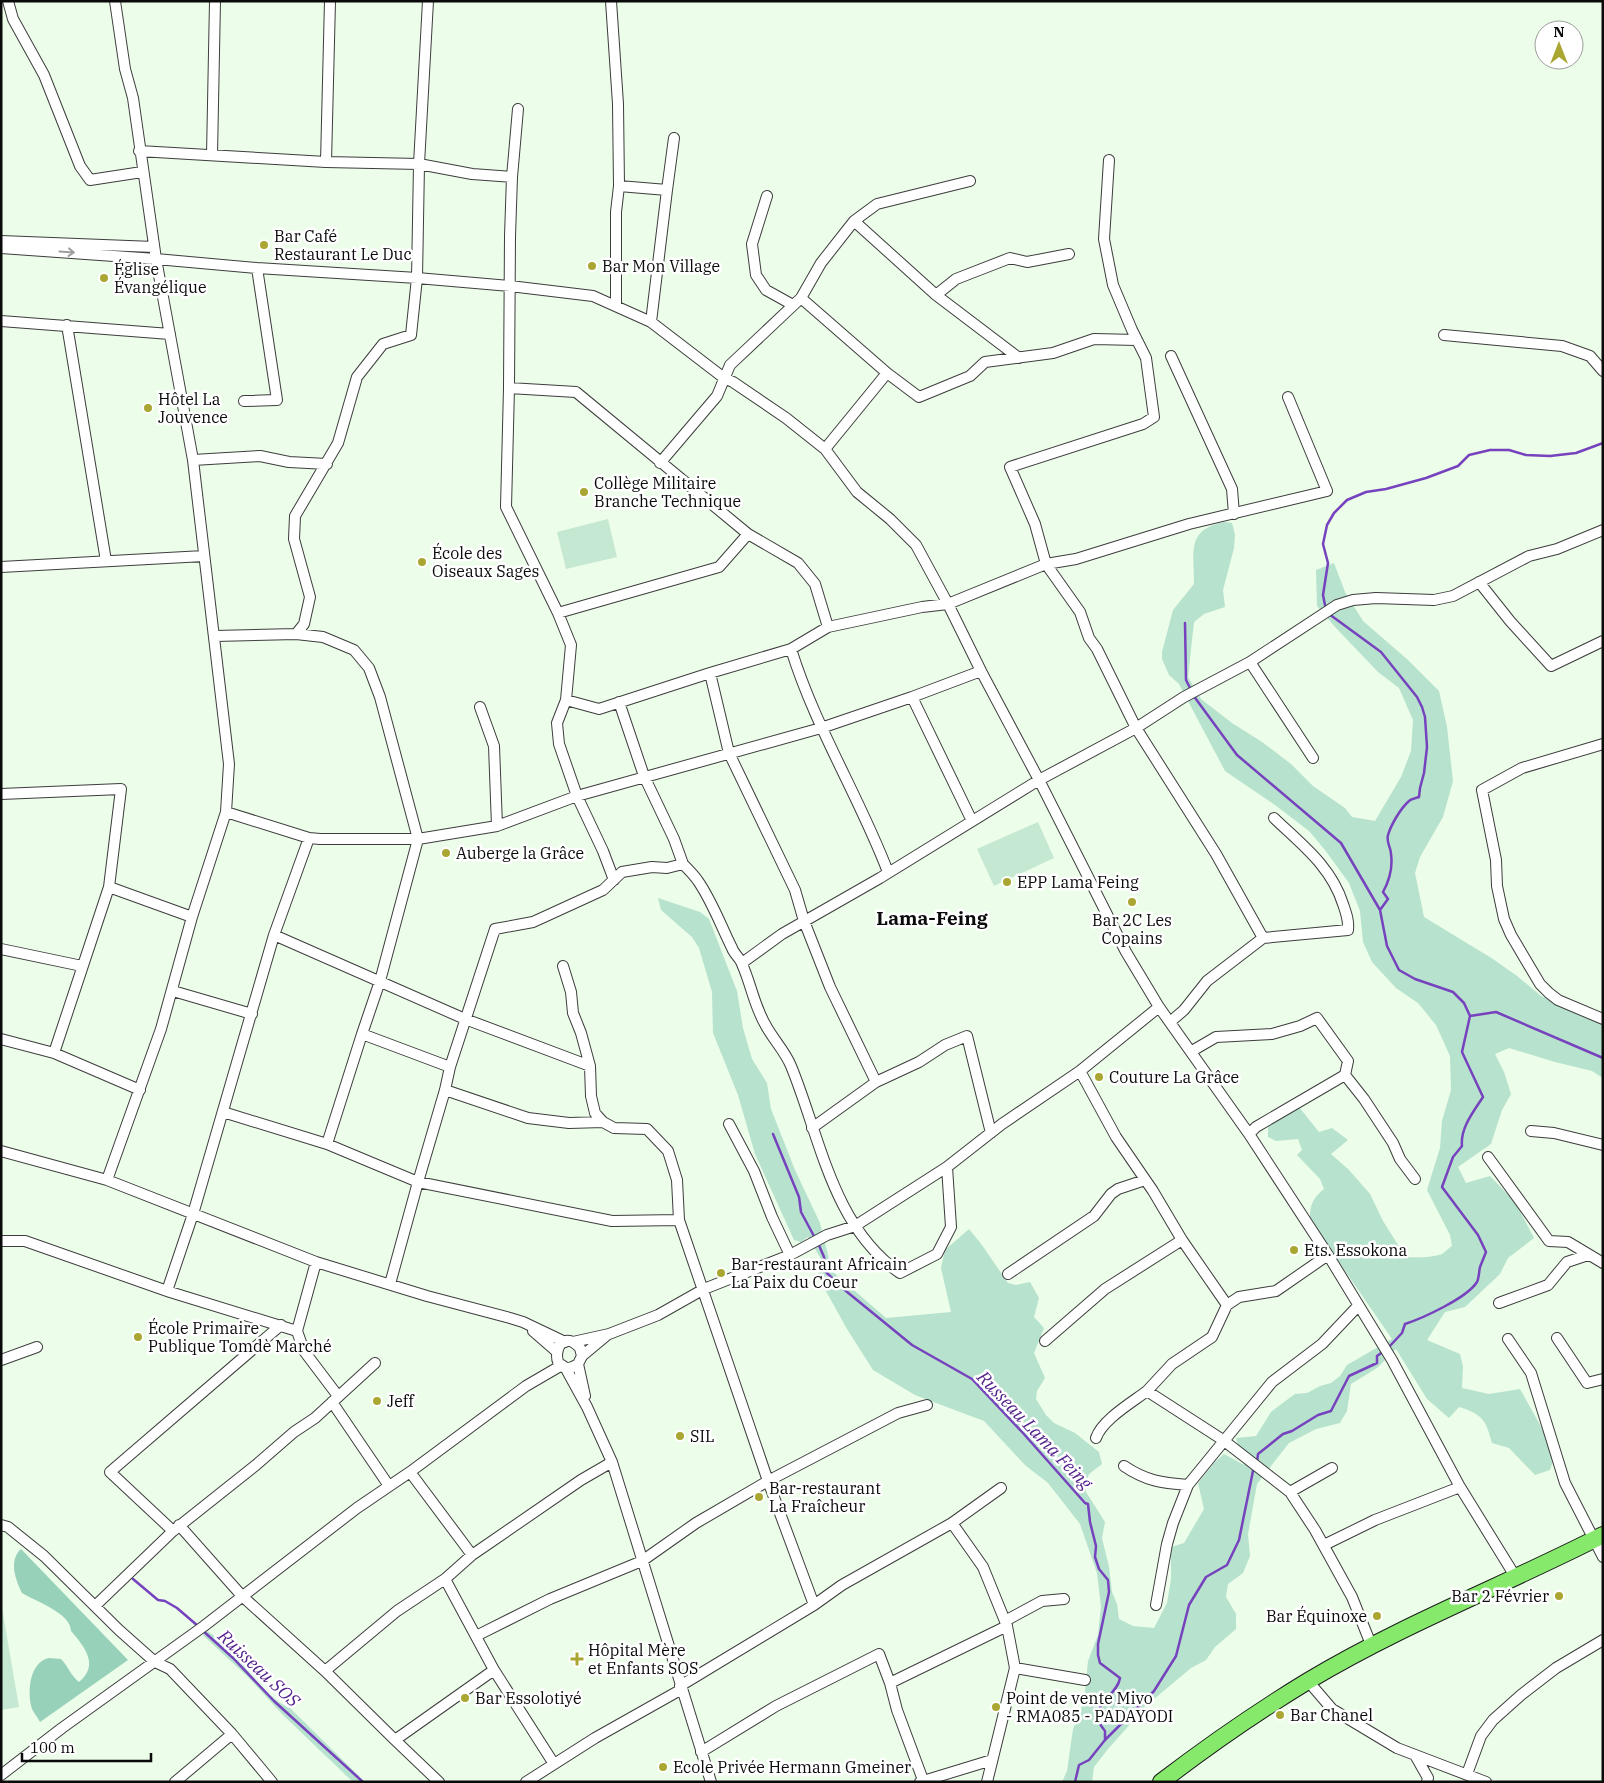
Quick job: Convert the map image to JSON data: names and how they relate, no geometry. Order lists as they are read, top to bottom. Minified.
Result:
{"districts":["Lama-Feing"],"water":["Russeau Lama Feing","Ruisseau SOS"],"places":{"other":["Bar Café Restaurant Le Duc","Bar Mon Village","Église Évangélique","Hôtel La Jouvence","Collège Militaire Branche Technique","École des Oiseaux Sages","Auberge la Grâce","EPP Lama Feing","Bar 2C Les Copains","Couture La Grâce","Ets. Essokona","Bar-restaurant Africain La Paix du Coeur","École Primaire Publique Tomdè Marché","Jeff","SIL","Bar-restaurant La Fraîcheur","Bar 2 Février","Bar Équinoxe","Bar Essolotiyé","Point de vente Mivo - RMA085 - PADAYODI","Bar Chanel","Ecole Privée Hermann Gmeiner"],"health":["Hôpital Mère et Enfants SOS"]},"scale_bar":"100 m","north":"top"}
